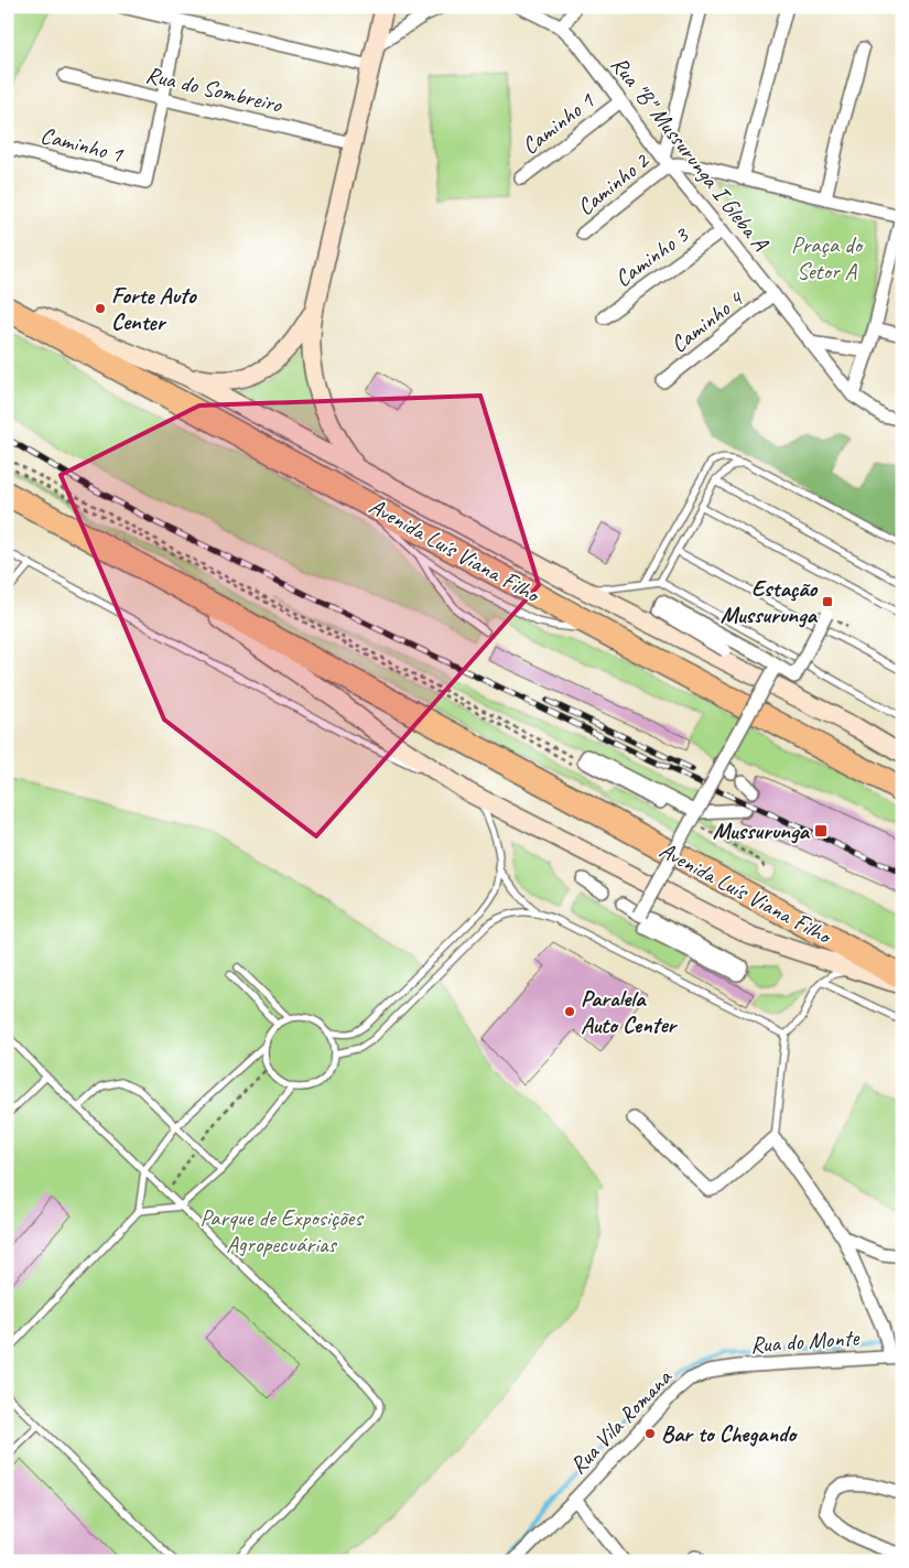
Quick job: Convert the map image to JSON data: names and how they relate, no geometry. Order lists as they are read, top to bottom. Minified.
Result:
{"streets":{"highway":["Avenida Luís Viana Filho"],"street":["Rua do Sombreiro","Caminho 1","Rua \"B\" Mussurunga I Gleba A","Caminho 2","Caminho 3","Caminho 4","Rua do Monte","Rua Vila Romana"]},"crossings":[["Rua do Sombreiro","Caminho 1"],["Caminho 1","Rua \"B\" Mussurunga I Gleba A"],["Rua \"B\" Mussurunga I Gleba A","Caminho 2"],["Rua \"B\" Mussurunga I Gleba A","Caminho 3"],["Rua \"B\" Mussurunga I Gleba A","Caminho 4"],["Rua do Monte","Rua Vila Romana"]],"parks":["Praça do Setor A","Parque de Exposições Agropecuárias"],"places":{"other":["Forte Auto Center","Paralela Auto Center","Bar to Chegando"],"transit":["Estação Mussurunga","Mussurunga"]}}
